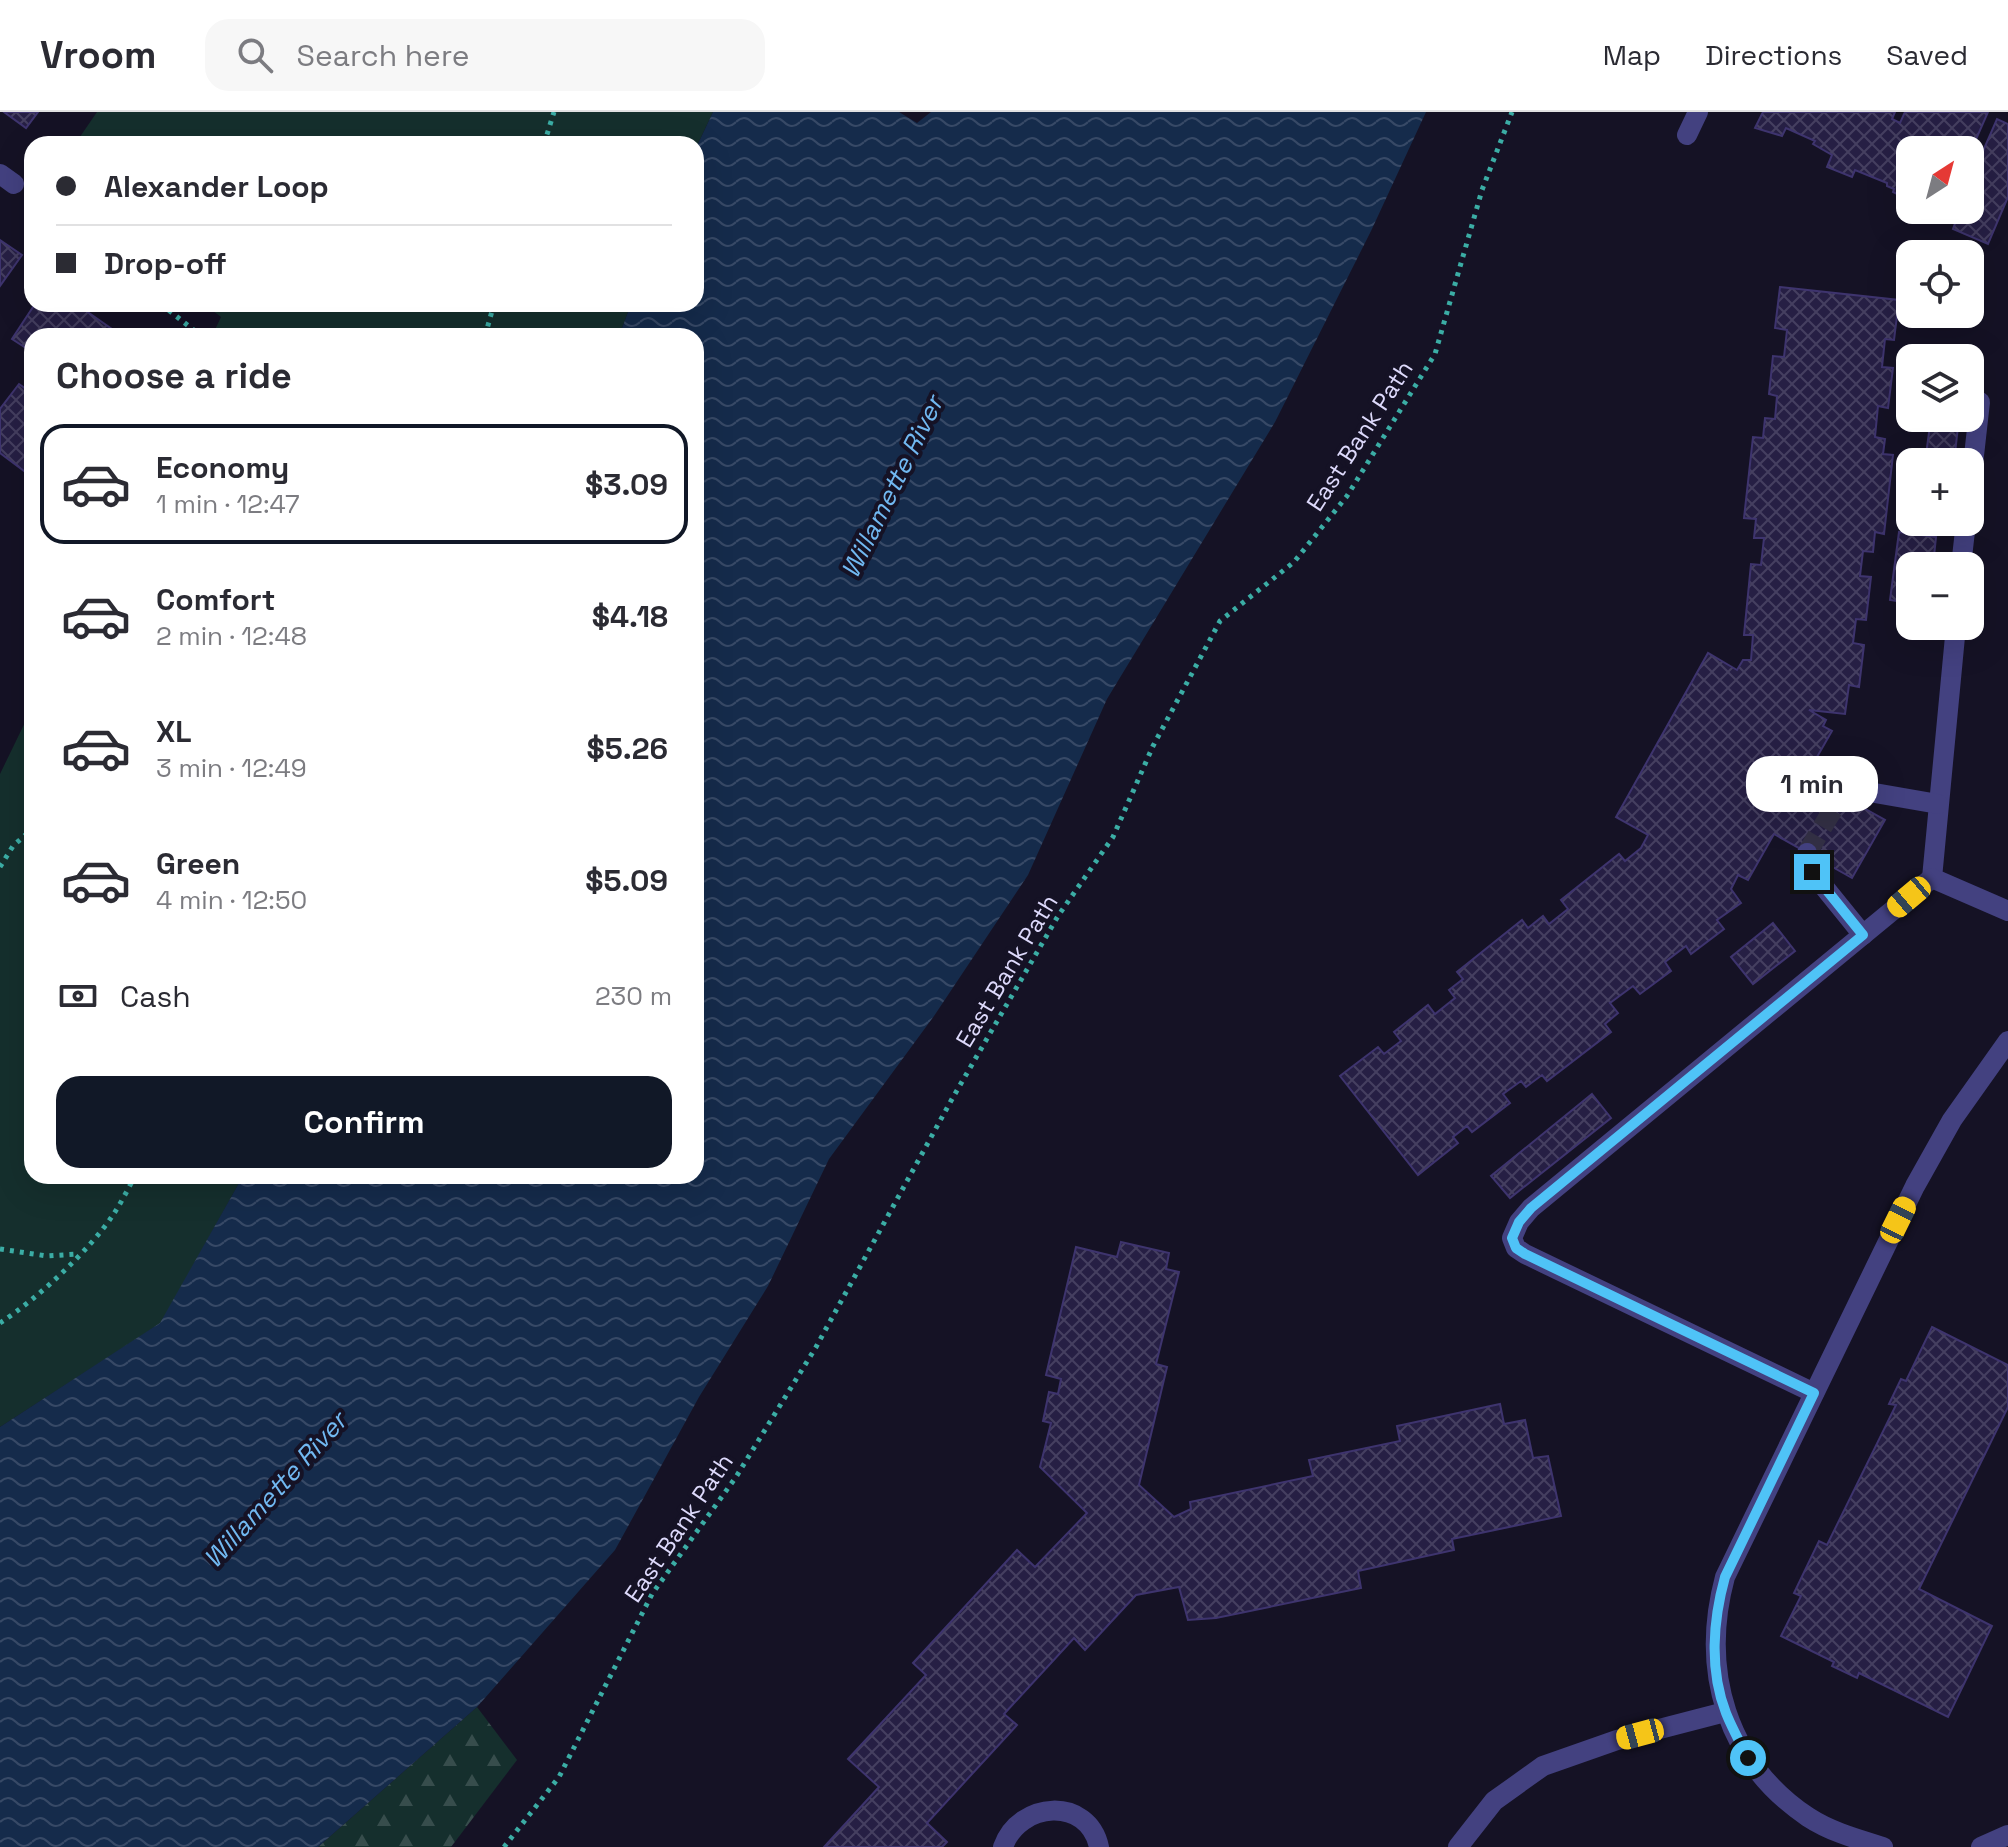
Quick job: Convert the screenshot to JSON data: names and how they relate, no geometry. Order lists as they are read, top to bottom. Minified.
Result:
{"streets":{"path":["East Bank Path"]},"water":["Willamette River"],"north":"top right","page":{"header":"Vroom","search":"Search here","nav":["Map","Directions","Saved"],"map_buttons":["+","−"],"banner":["Alexander Loop","Drop-off"],"heading":"Choose a ride","list":[{"name":"Economy","note":"1 min · 12:47","value":"$3.09"},{"name":"Comfort","note":"2 min · 12:48","value":"$4.18"},{"name":"XL","note":"3 min · 12:49","value":"$5.26"},{"name":"Green","note":"4 min · 12:50","value":"$5.09"}],"bubble":"1 min","pay":["Cash","230 m"],"buttons":"Confirm"}}
